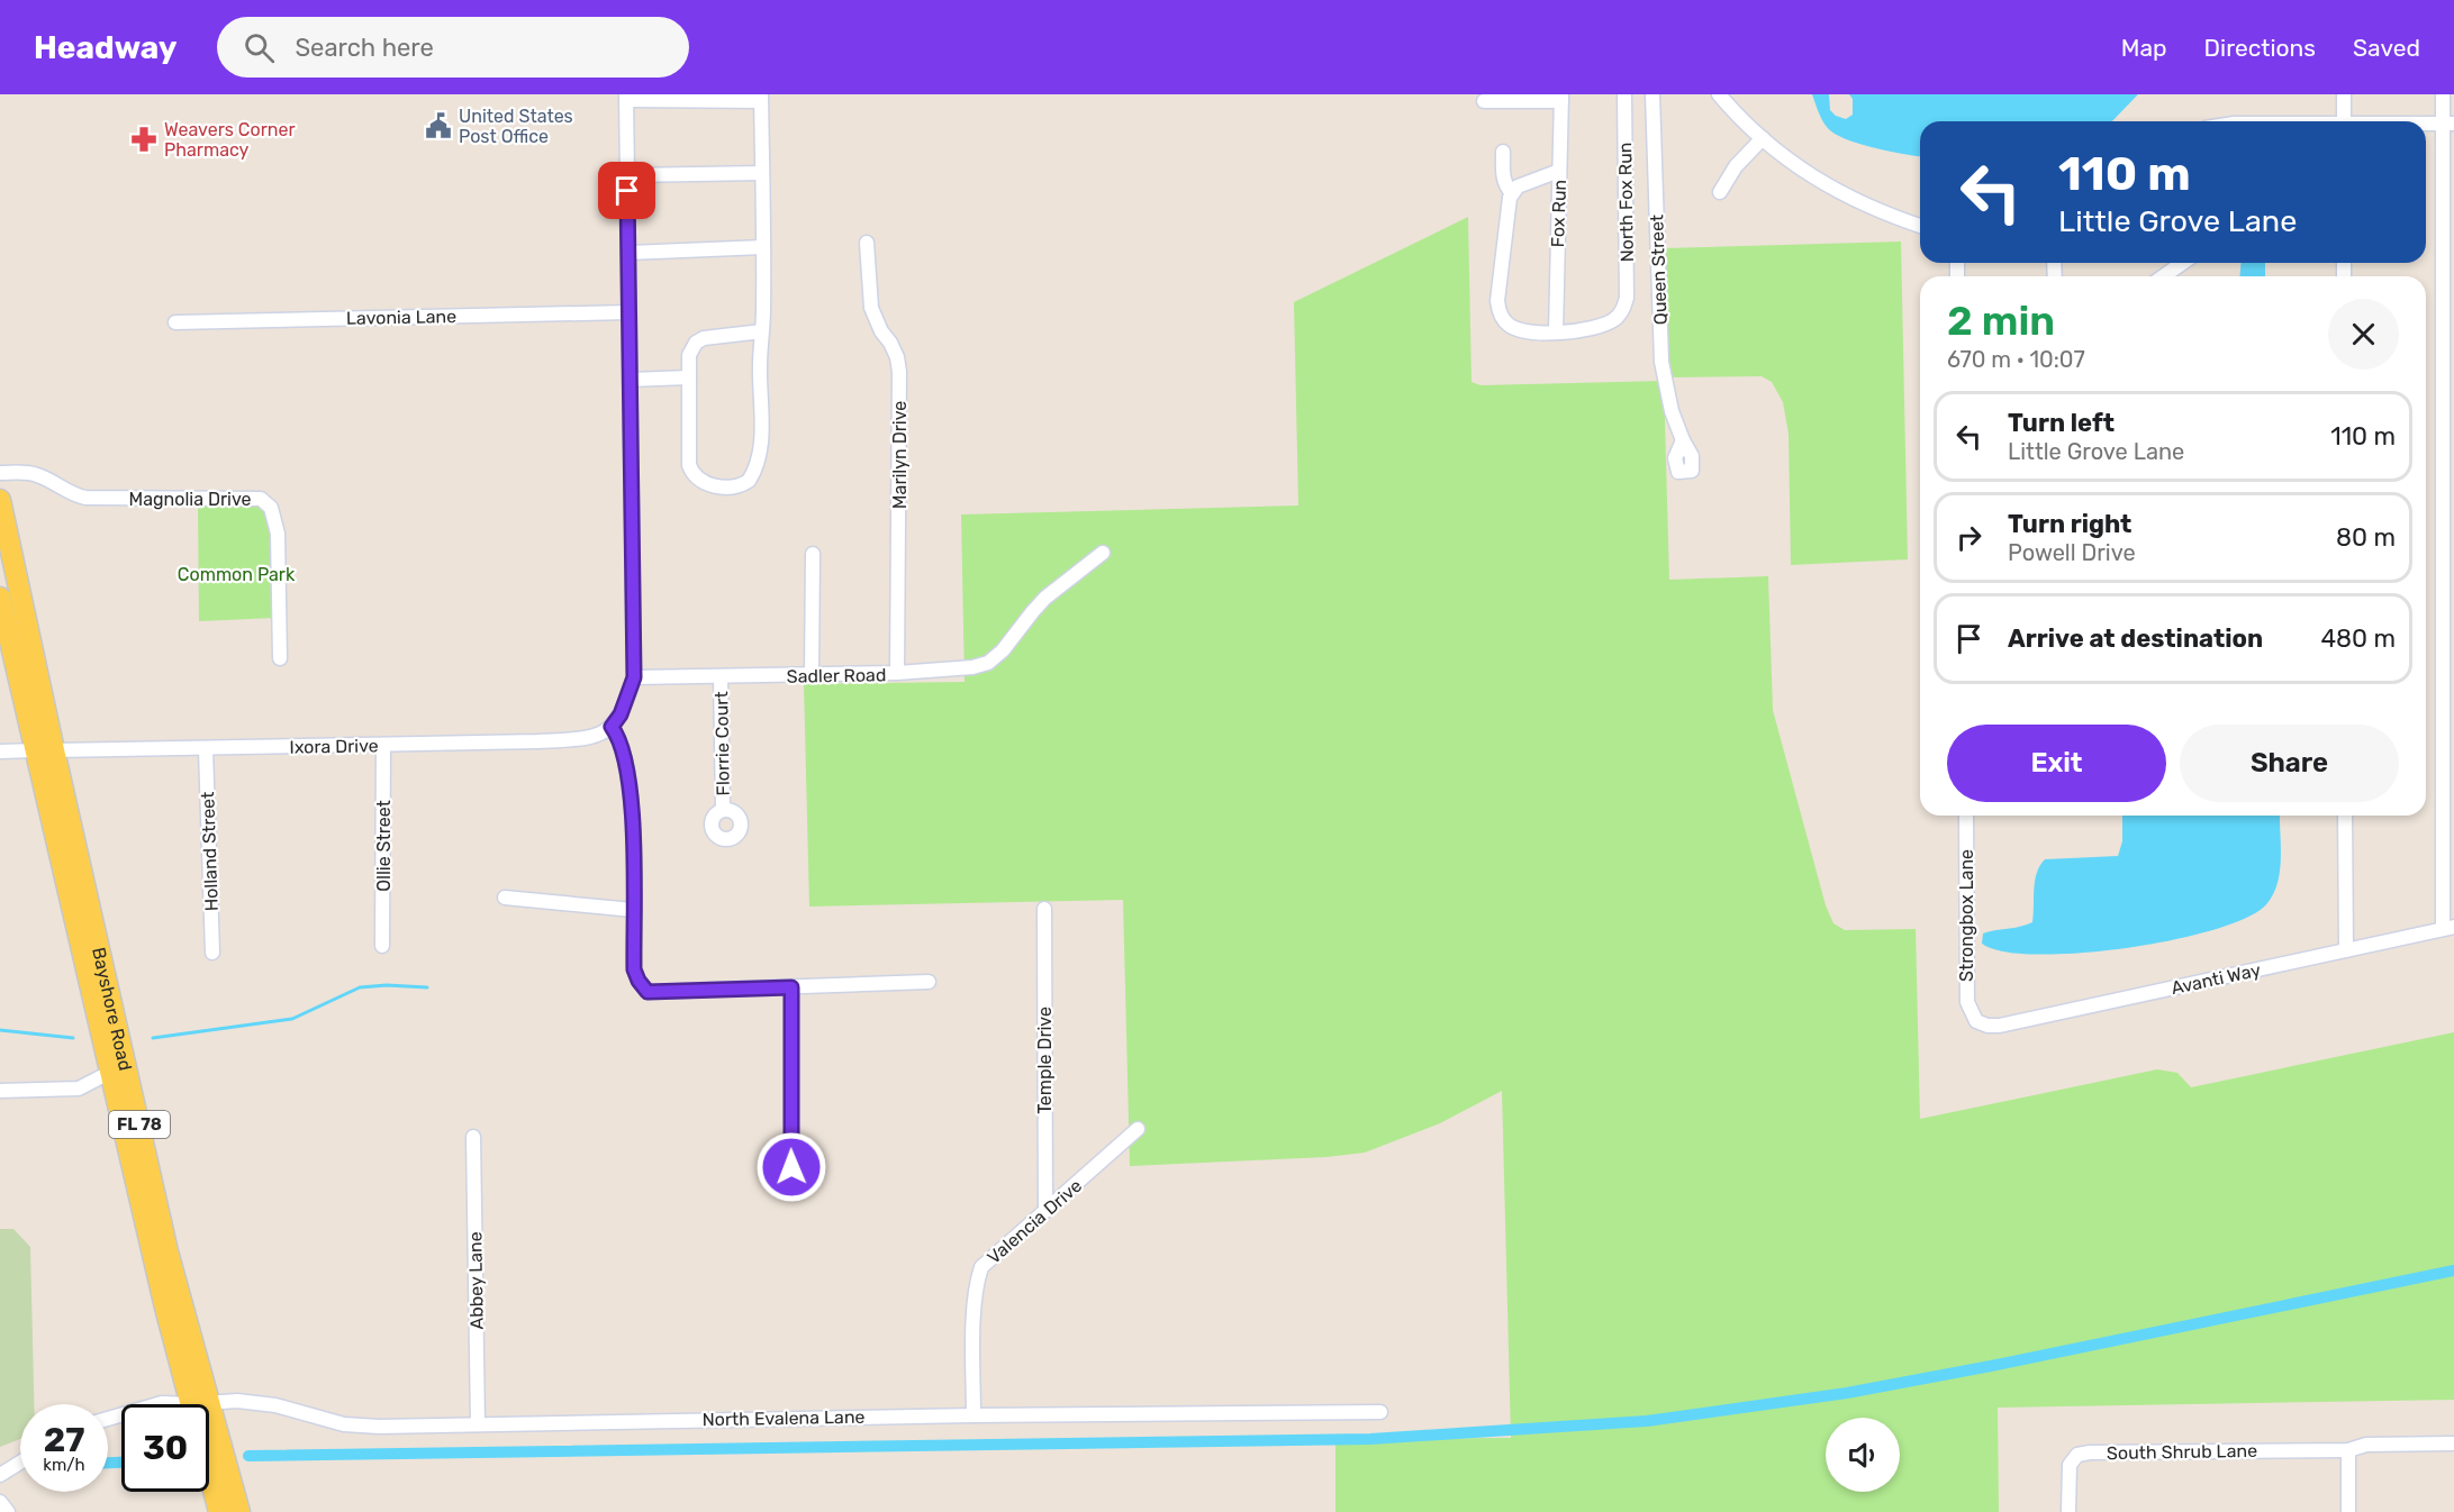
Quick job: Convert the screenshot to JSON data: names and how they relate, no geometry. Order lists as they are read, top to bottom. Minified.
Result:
{"streets":{"main road":["Bayshore Road","FL 78"],"street":["North Fox Run","Fox Run","Queen Street","Lavonia Lane","Marilyn Drive","Magnolia Drive","Sadler Road","Florrie Court","Ixora Drive","Ollie Street","Holland Street","Strongbox Lane","Avanti Way","Temple Drive","Valencia Drive","Abbey Lane","North Evalena Lane","South Shrub Lane"]},"crossings":[["North Fox Run","Fox Run"],["Marilyn Drive","Sadler Road"],["Sadler Road","Florrie Court"],["Ixora Drive","Ollie Street"],["Ixora Drive","Holland Street"],["Ixora Drive","Bayshore Road"],["Strongbox Lane","Avanti Way"],["Bayshore Road","North Evalena Lane"],["Temple Drive","Valencia Drive"],["Valencia Drive","North Evalena Lane"],["Abbey Lane","North Evalena Lane"]],"parks":["Common Park"],"places":{"public building":["United States Post Office"],"pharmacy":["Weavers Corner Pharmacy"]},"page":{"header":"Headway","search":"Search here","nav":["Map","Directions","Saved"],"turn":["110 m","Little Grove Lane"],"heading":["2 min","670 m · 10:07"],"list":[{"name":"Turn left","note":"Little Grove Lane","value":"110 m"},{"name":"Turn right","note":"Powell Drive","value":"80 m"},{"name":"Arrive at destination","value":"480 m"}],"buttons":["Exit","Share"],"speed":"27 km/h","limit":"30"}}
